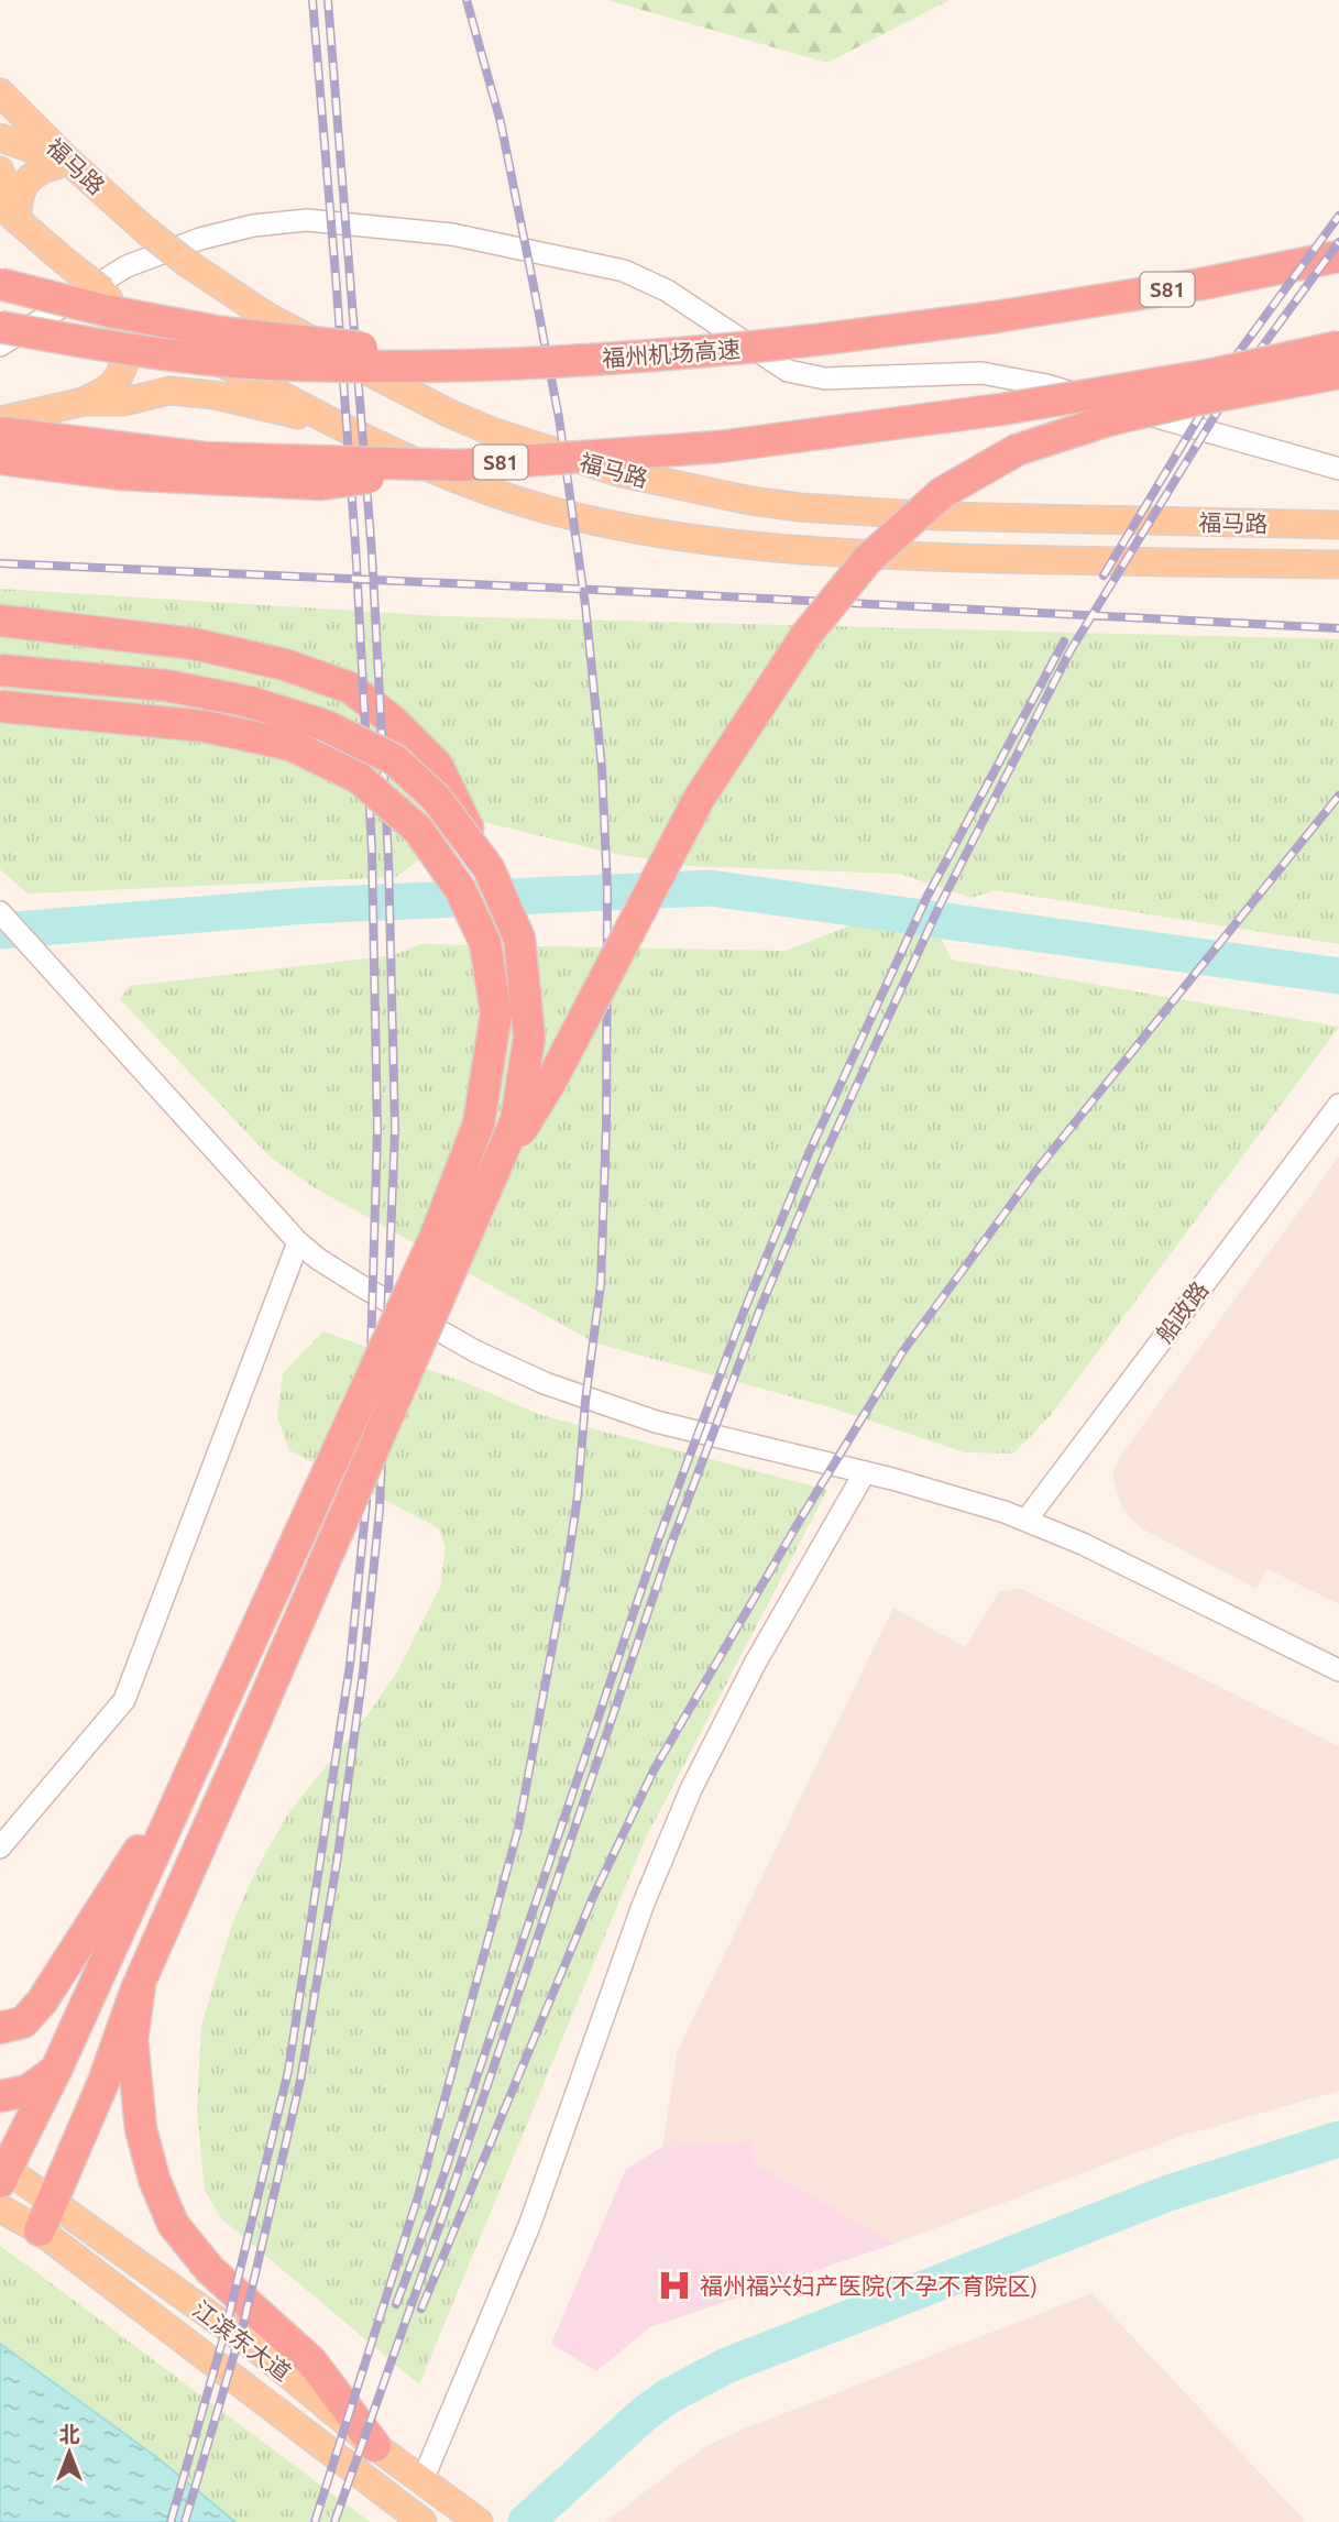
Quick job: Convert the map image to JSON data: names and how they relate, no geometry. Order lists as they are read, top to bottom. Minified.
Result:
{"streets":{"highway":["S81","福州机场高速"],"main road":["福马路","江滨东大道"],"street":["船政路"]},"places":{"hospital":["福州福兴妇产医院(不孕不育院区)"]},"north":"top"}
